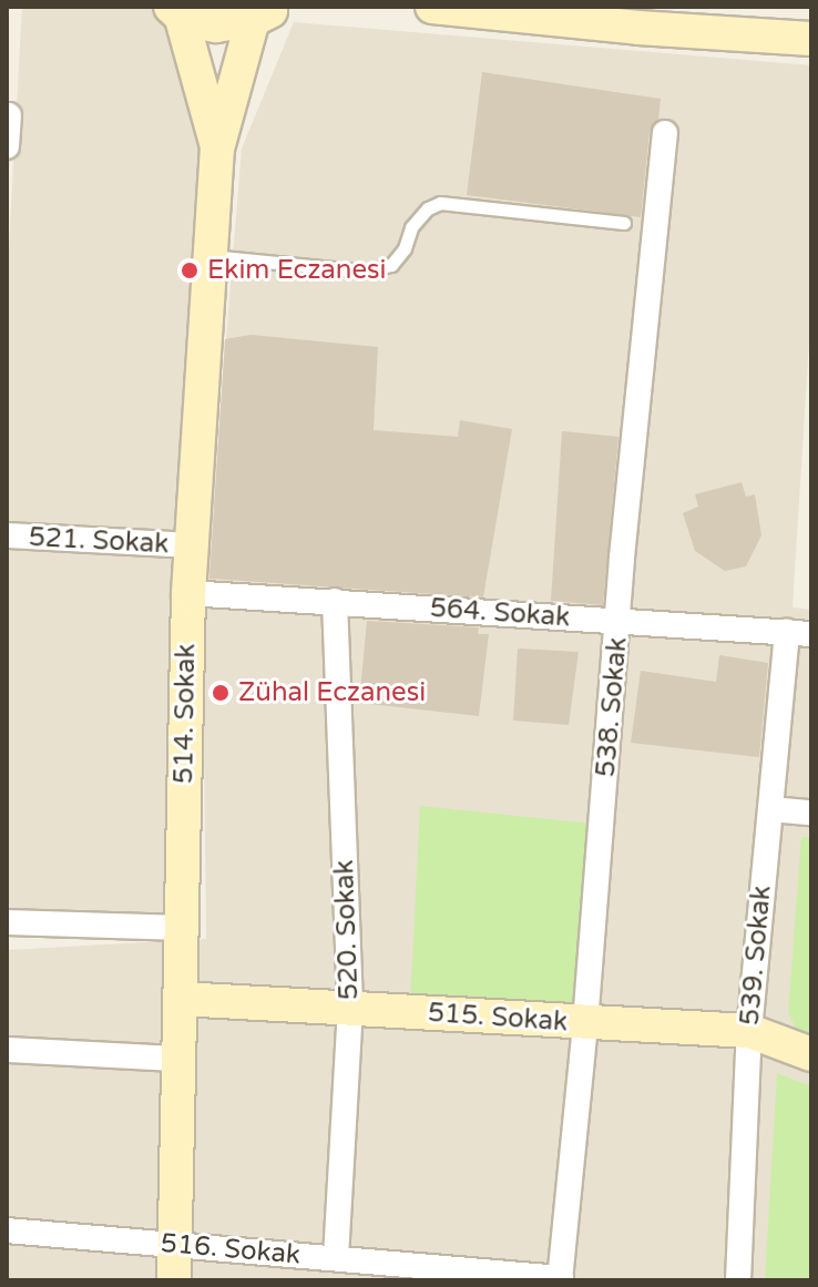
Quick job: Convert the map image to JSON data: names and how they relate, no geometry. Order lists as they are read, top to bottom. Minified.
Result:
{"streets":{"street":["521. Sokak","564. Sokak","538. Sokak","514. Sokak","520. Sokak","539. Sokak","515. Sokak","516. Sokak"]},"crossings":[["521. Sokak","514. Sokak"],["564. Sokak","538. Sokak"],["564. Sokak","514. Sokak"],["564. Sokak","520. Sokak"],["564. Sokak","539. Sokak"],["538. Sokak","515. Sokak"],["538. Sokak","516. Sokak"],["514. Sokak","515. Sokak"],["514. Sokak","516. Sokak"],["520. Sokak","515. Sokak"],["520. Sokak","516. Sokak"],["539. Sokak","515. Sokak"]],"places":["Ekim Eczanesi","Zühal Eczanesi"]}
